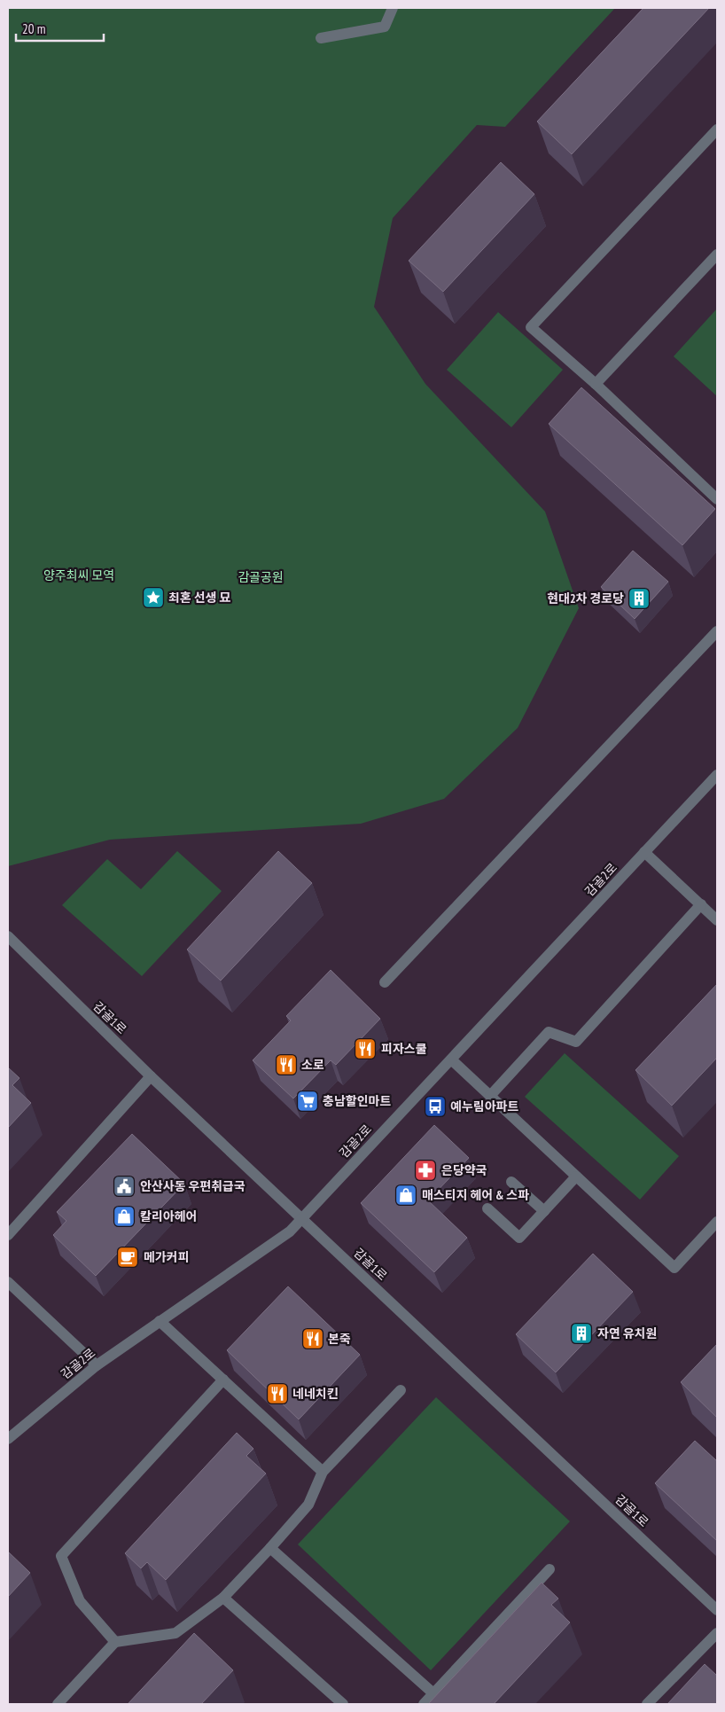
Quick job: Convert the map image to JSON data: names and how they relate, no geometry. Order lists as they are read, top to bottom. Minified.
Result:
{"streets":{"street":["감골2로","감골1로"]},"crossings":[["감골2로","감골1로"]],"parks":["양주최씨 모역","감골공원"],"places":{"place":["최혼 선생 묘"],"building":["현대2차 경로당","자연 유치원"],"restaurant":["피자스쿨","소로","본죽","네네치킨"],"supermarket":["충남할인마트"],"bus stop":["예누림아파트"],"pharmacy":["은당약국"],"public building":["안산사동 우편취급국"],"shop":["매스티지 헤어 & 스파","칼리아헤어"],"cafe":["메가커피"]},"scale_bar":"20 m"}
